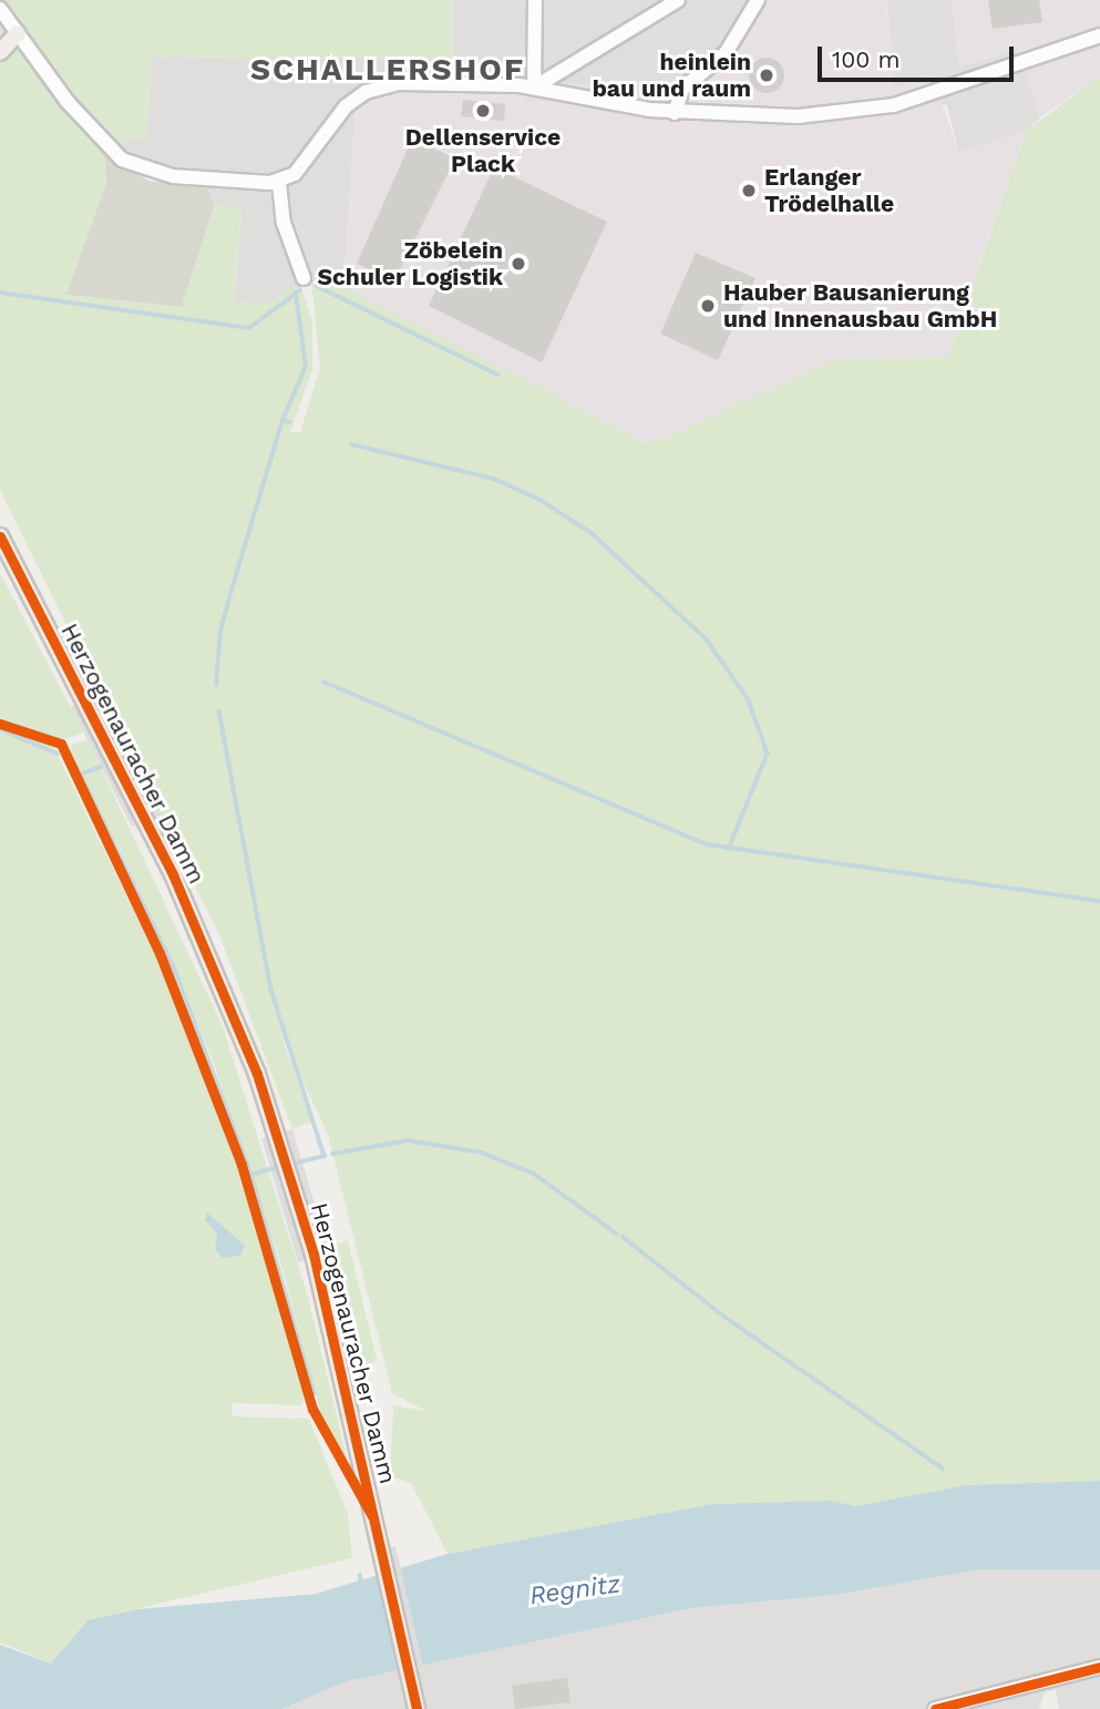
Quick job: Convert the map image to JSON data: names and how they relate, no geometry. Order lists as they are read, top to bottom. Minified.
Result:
{"streets":{"main road":["Herzogenauracher Damm"]},"districts":["SCHALLERSHOF"],"water":["Regnitz"],"places":["heinlein bau und raum","Dellenservice Plack","Erlanger Trödelhalle","Zöbelein Schuler Logistik","Hauber Bausanierung und Innenausbau GmbH"],"scale_bar":"100 m"}
